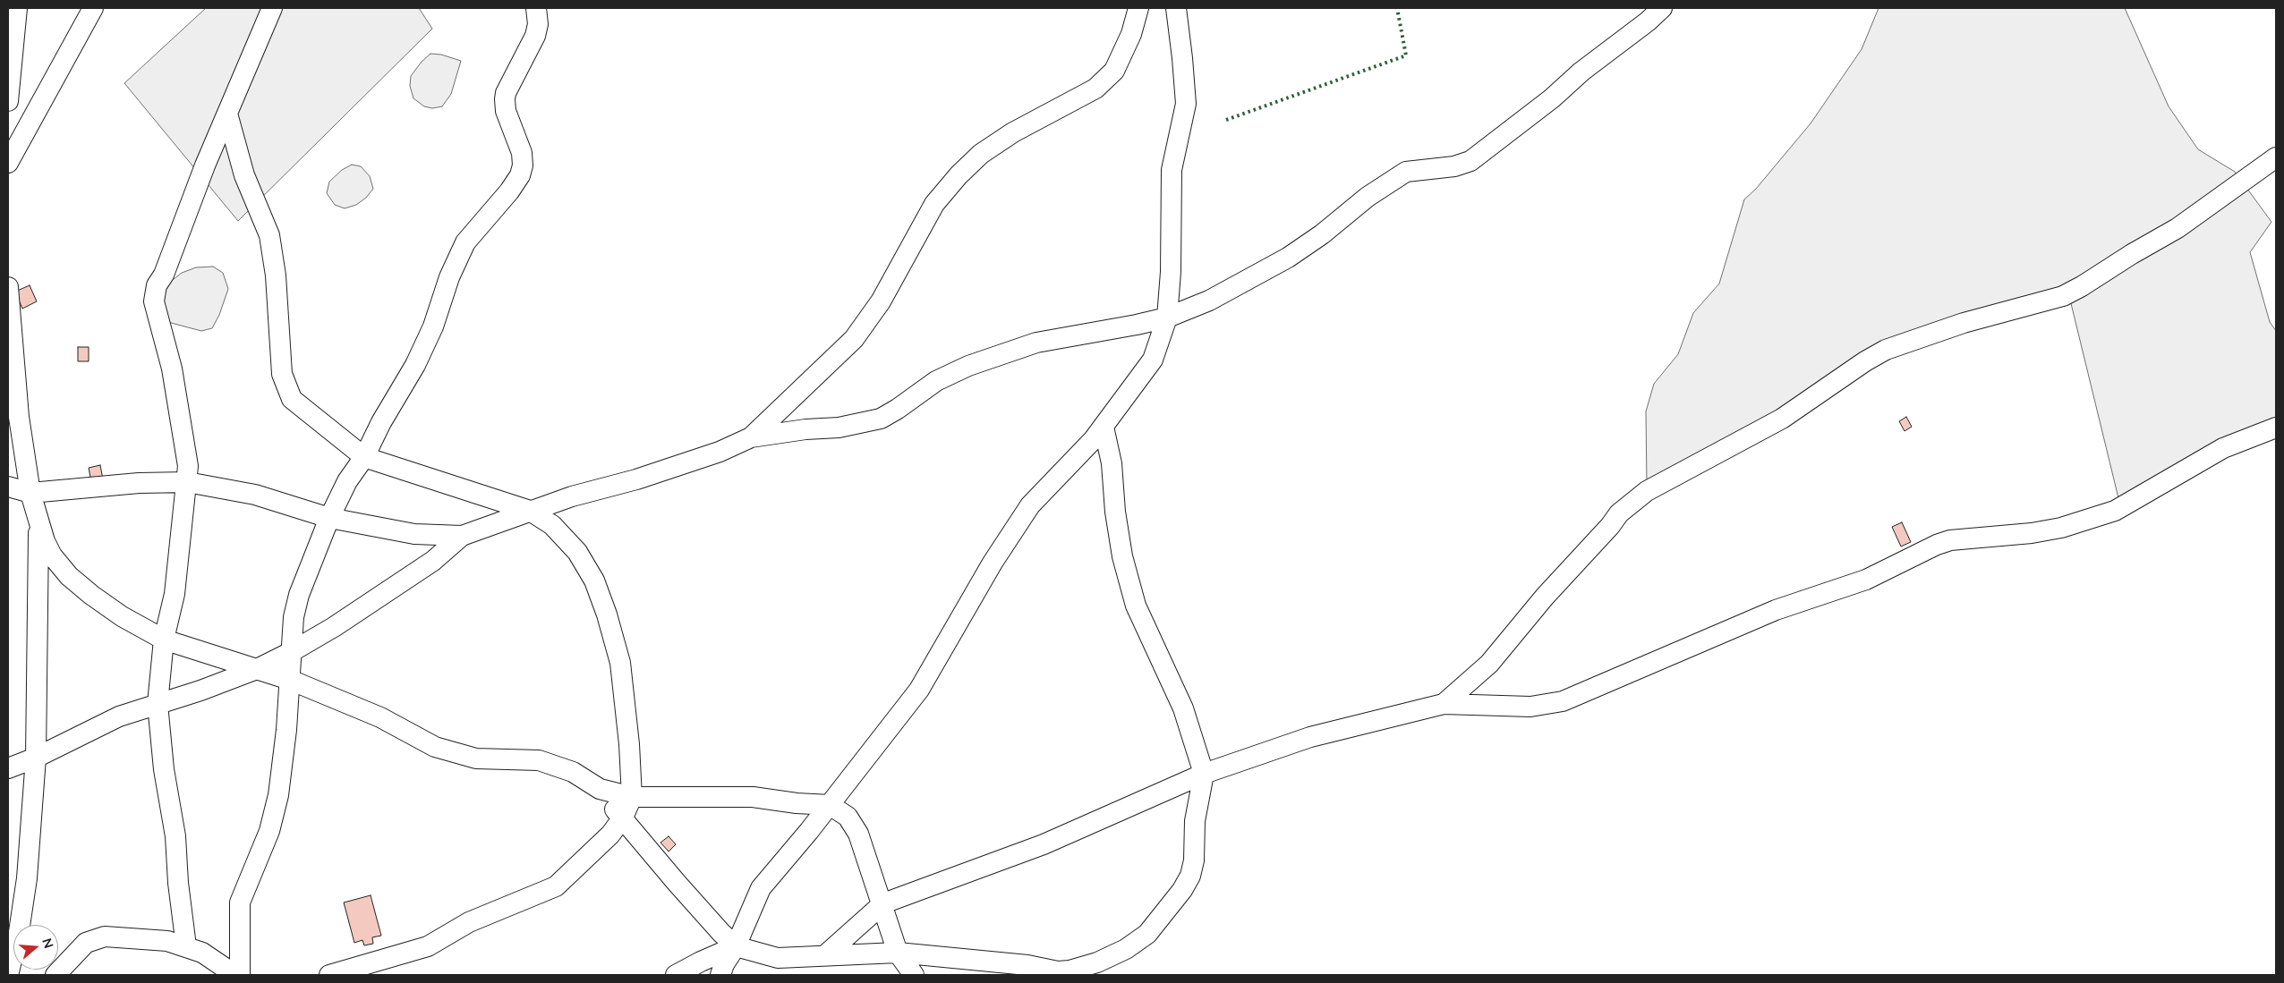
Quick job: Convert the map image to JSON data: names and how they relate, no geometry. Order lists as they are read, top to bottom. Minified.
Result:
{"north":"right"}
